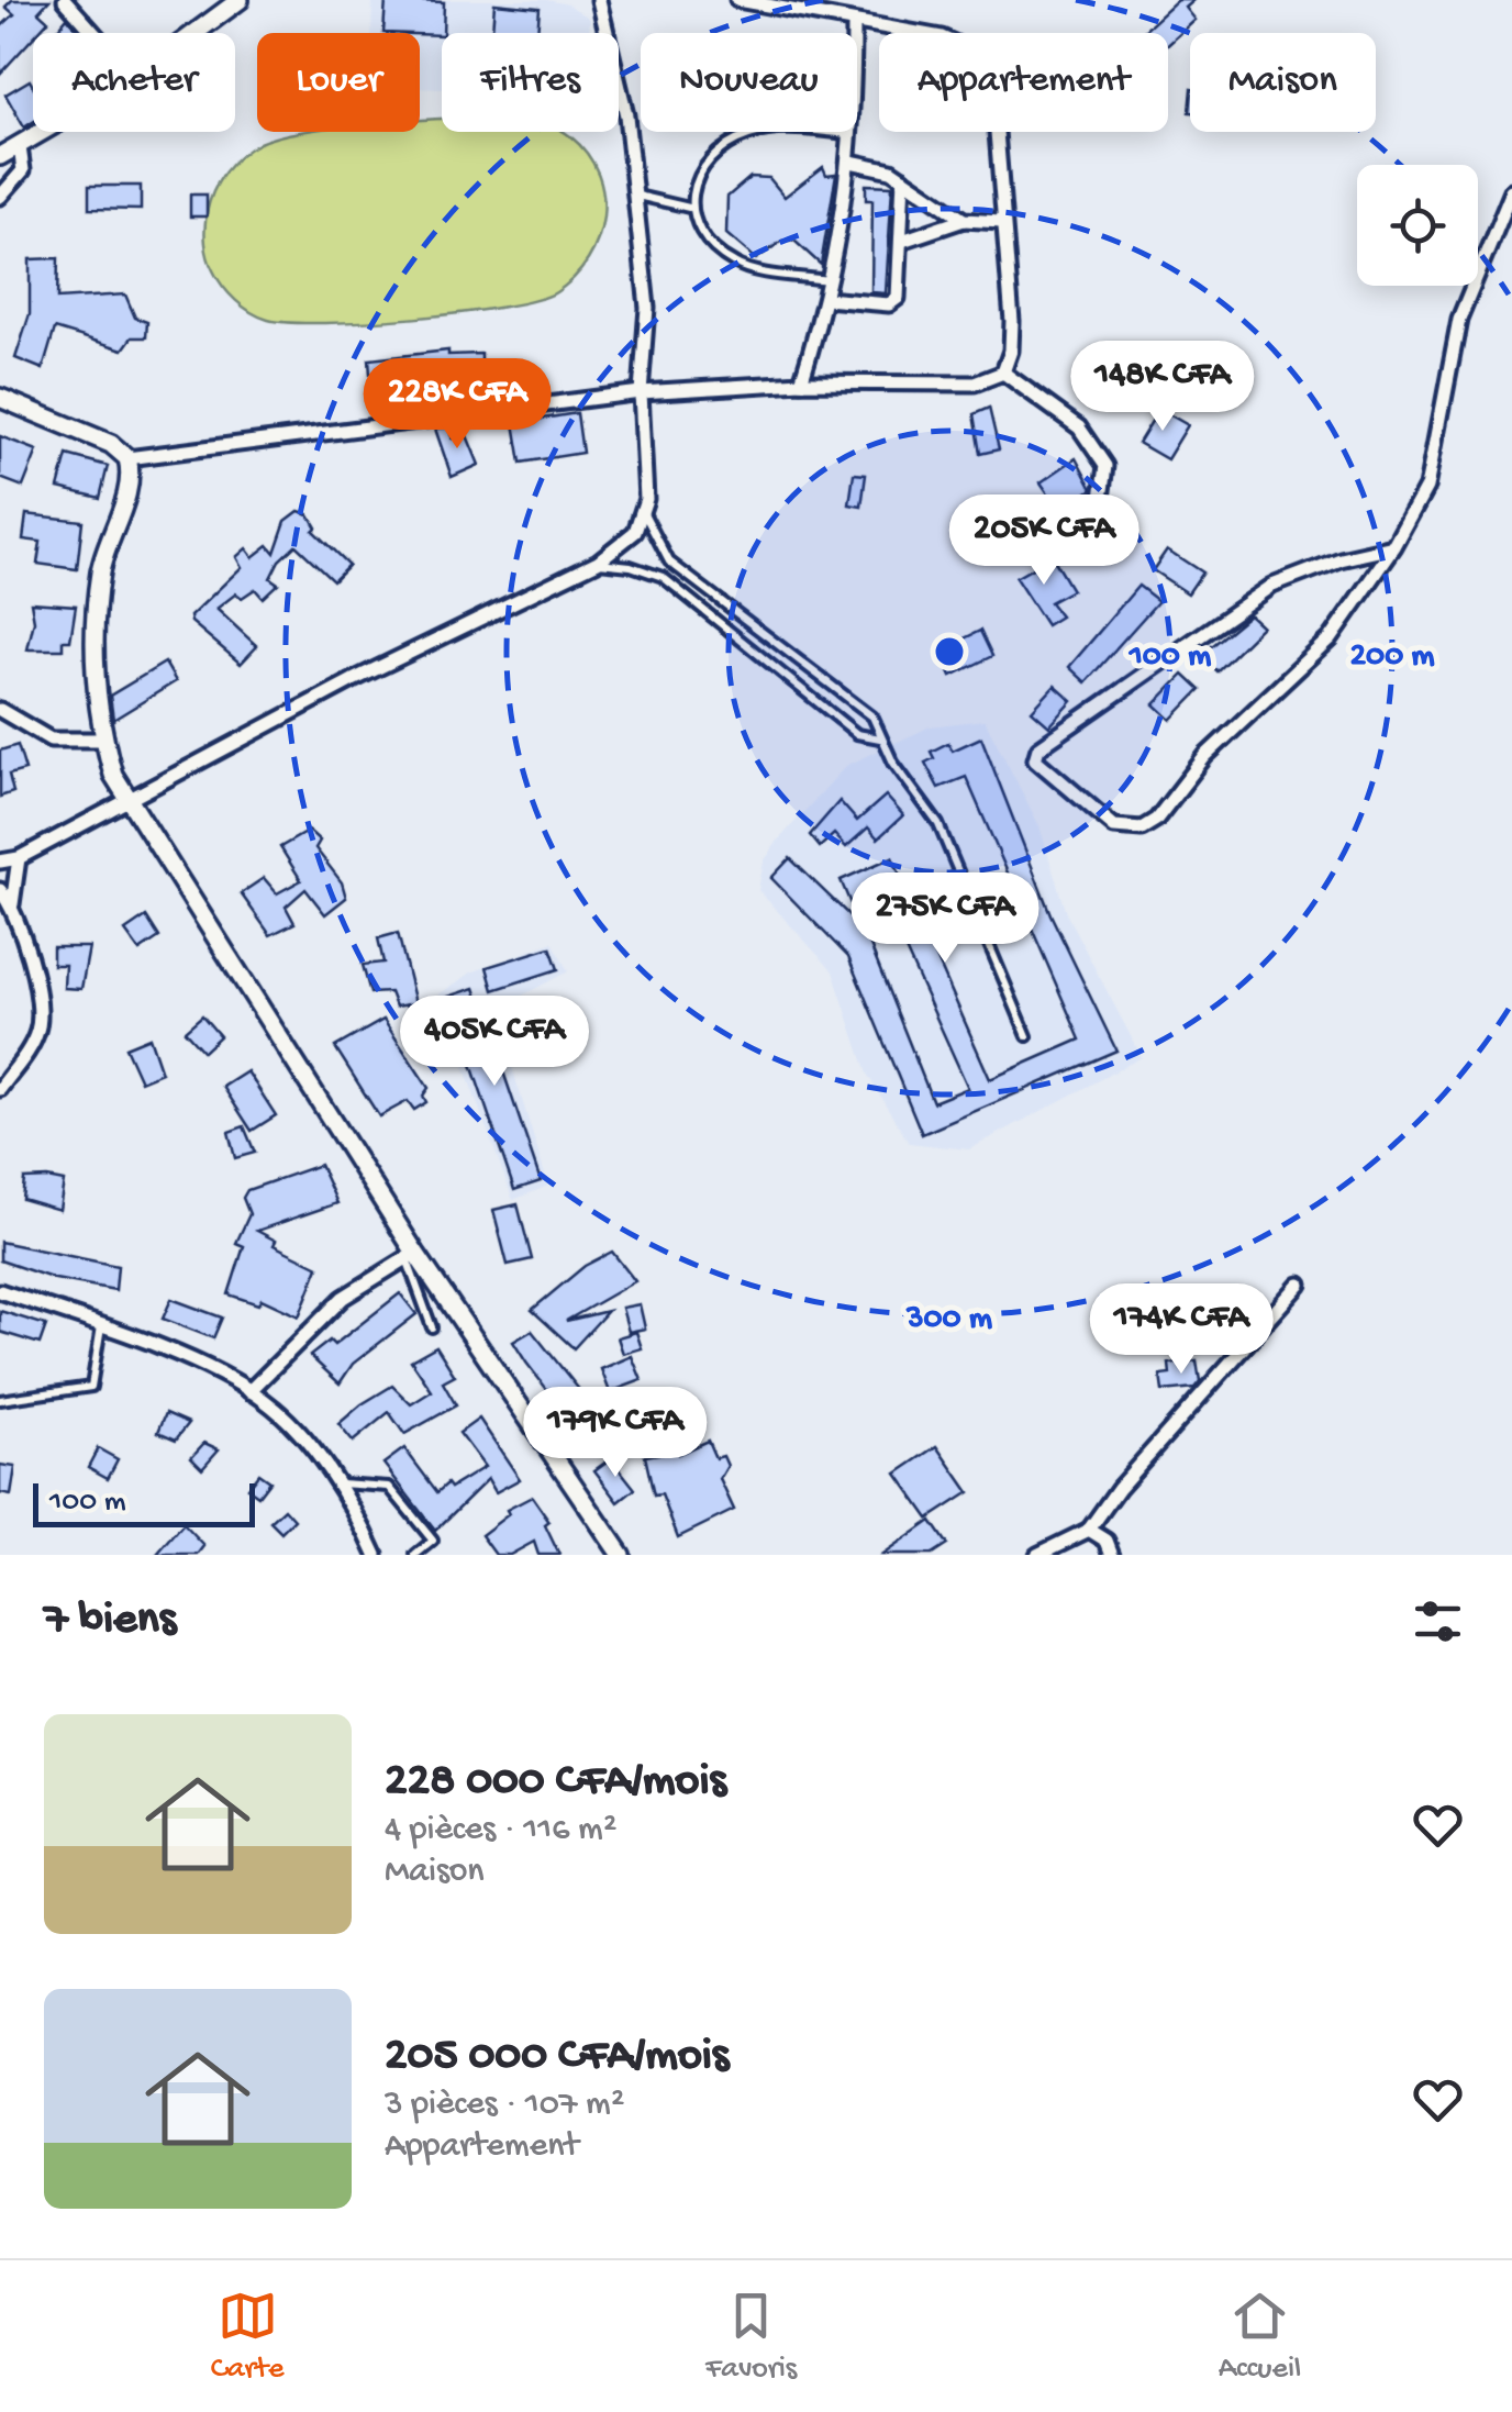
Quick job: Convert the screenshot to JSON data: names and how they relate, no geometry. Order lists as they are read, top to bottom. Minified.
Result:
{"scale_bar":"100 m","page":{"chip":["Acheter","Louer","Filtres","Nouveau","Appartement","Maison"],"price":["148K CFA","228K CFA","205K CFA","275K CFA","405K CFA","174K CFA","179K CFA"],"scale":"100 m","heading":"7 biens","list":[{"name":"228 000 CFA/mois","note":"4 pièces · 116 m² · Maison"},{"name":"205 000 CFA/mois","note":"3 pièces · 107 m² · Appartement"}],"tabs":["Carte","Favoris","Accueil"]},"rings":["100 m","200 m","300 m"]}
